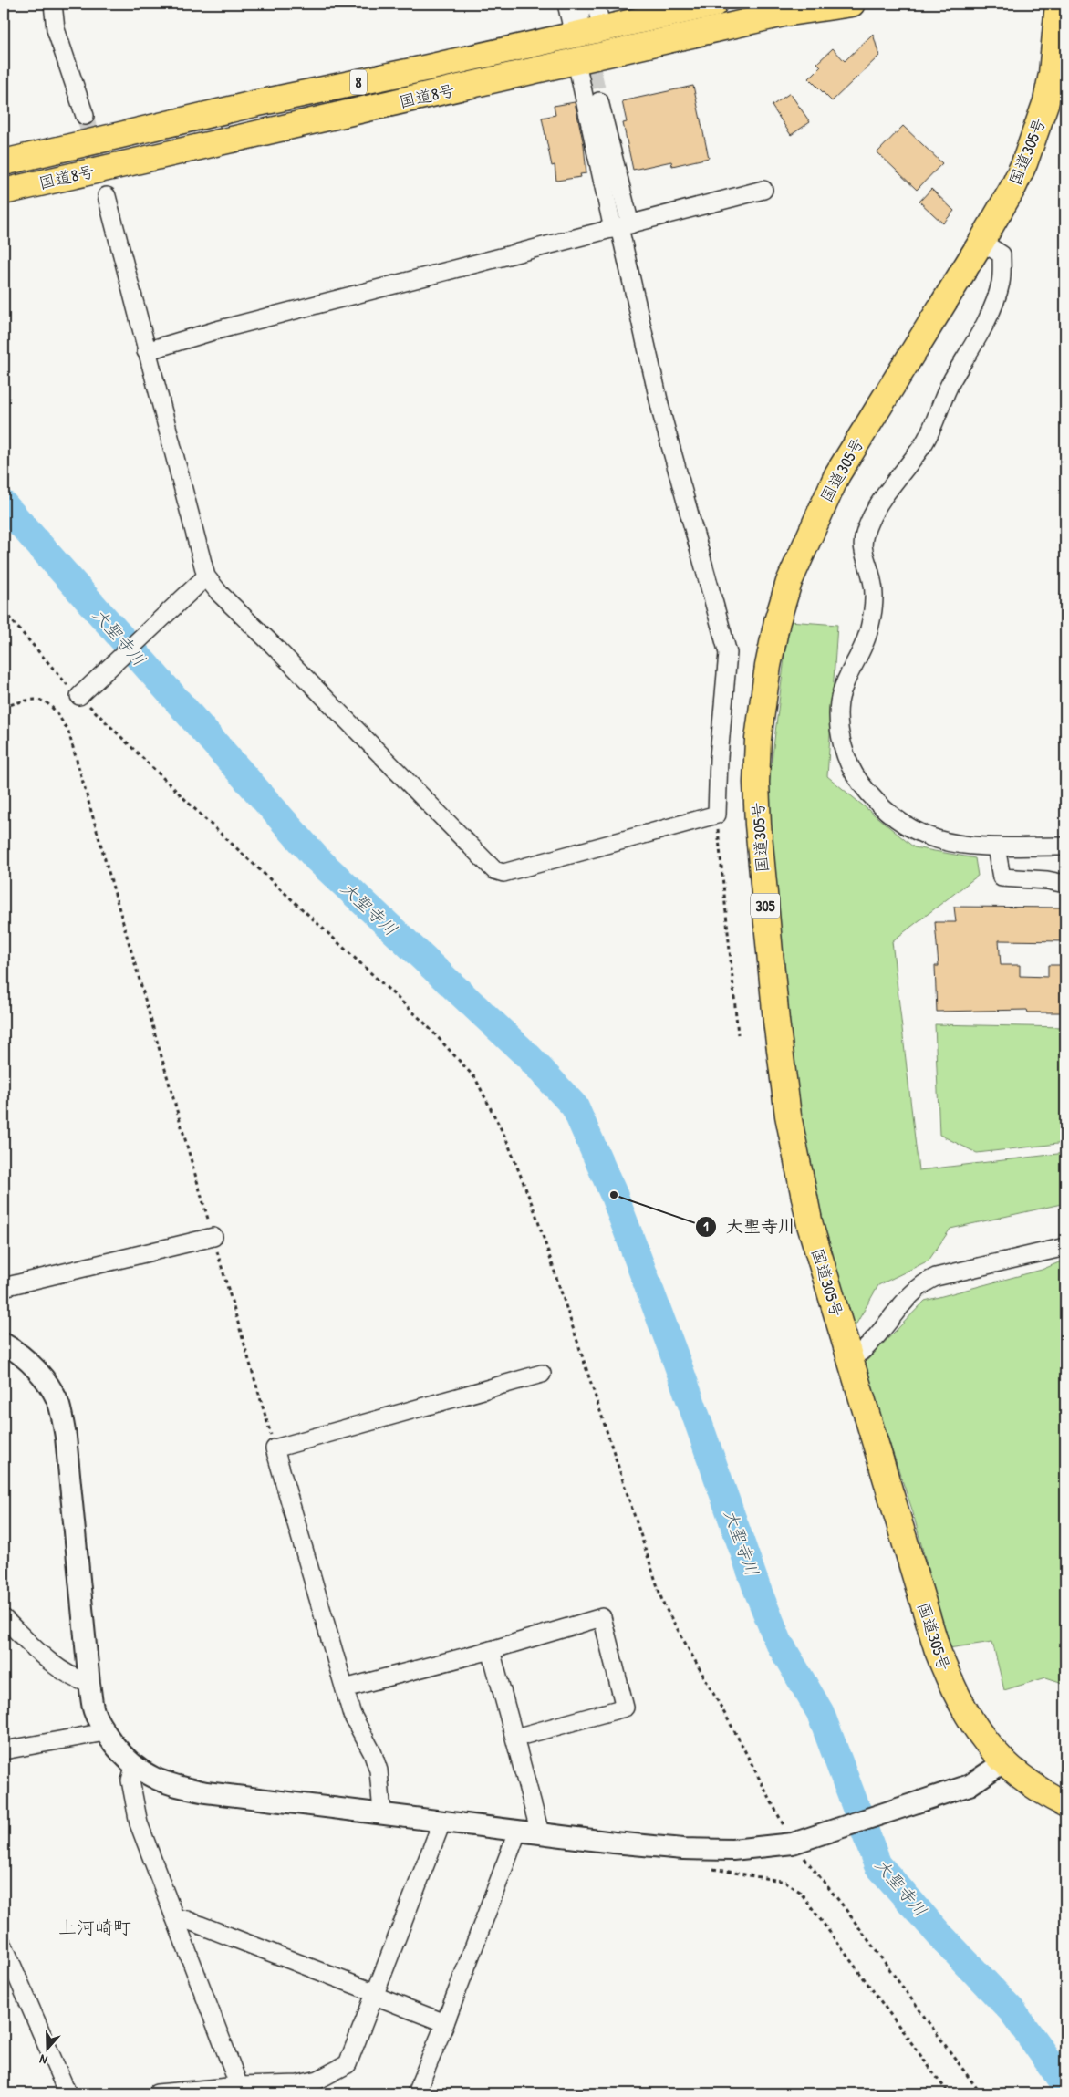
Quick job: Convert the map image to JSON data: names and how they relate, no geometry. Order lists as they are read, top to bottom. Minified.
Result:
{"streets":{"highway":["8","国道8号","国道305号","305"]},"districts":["上河崎町"],"water":["大聖寺川"],"places":["大聖寺川"],"north":"bottom"}
